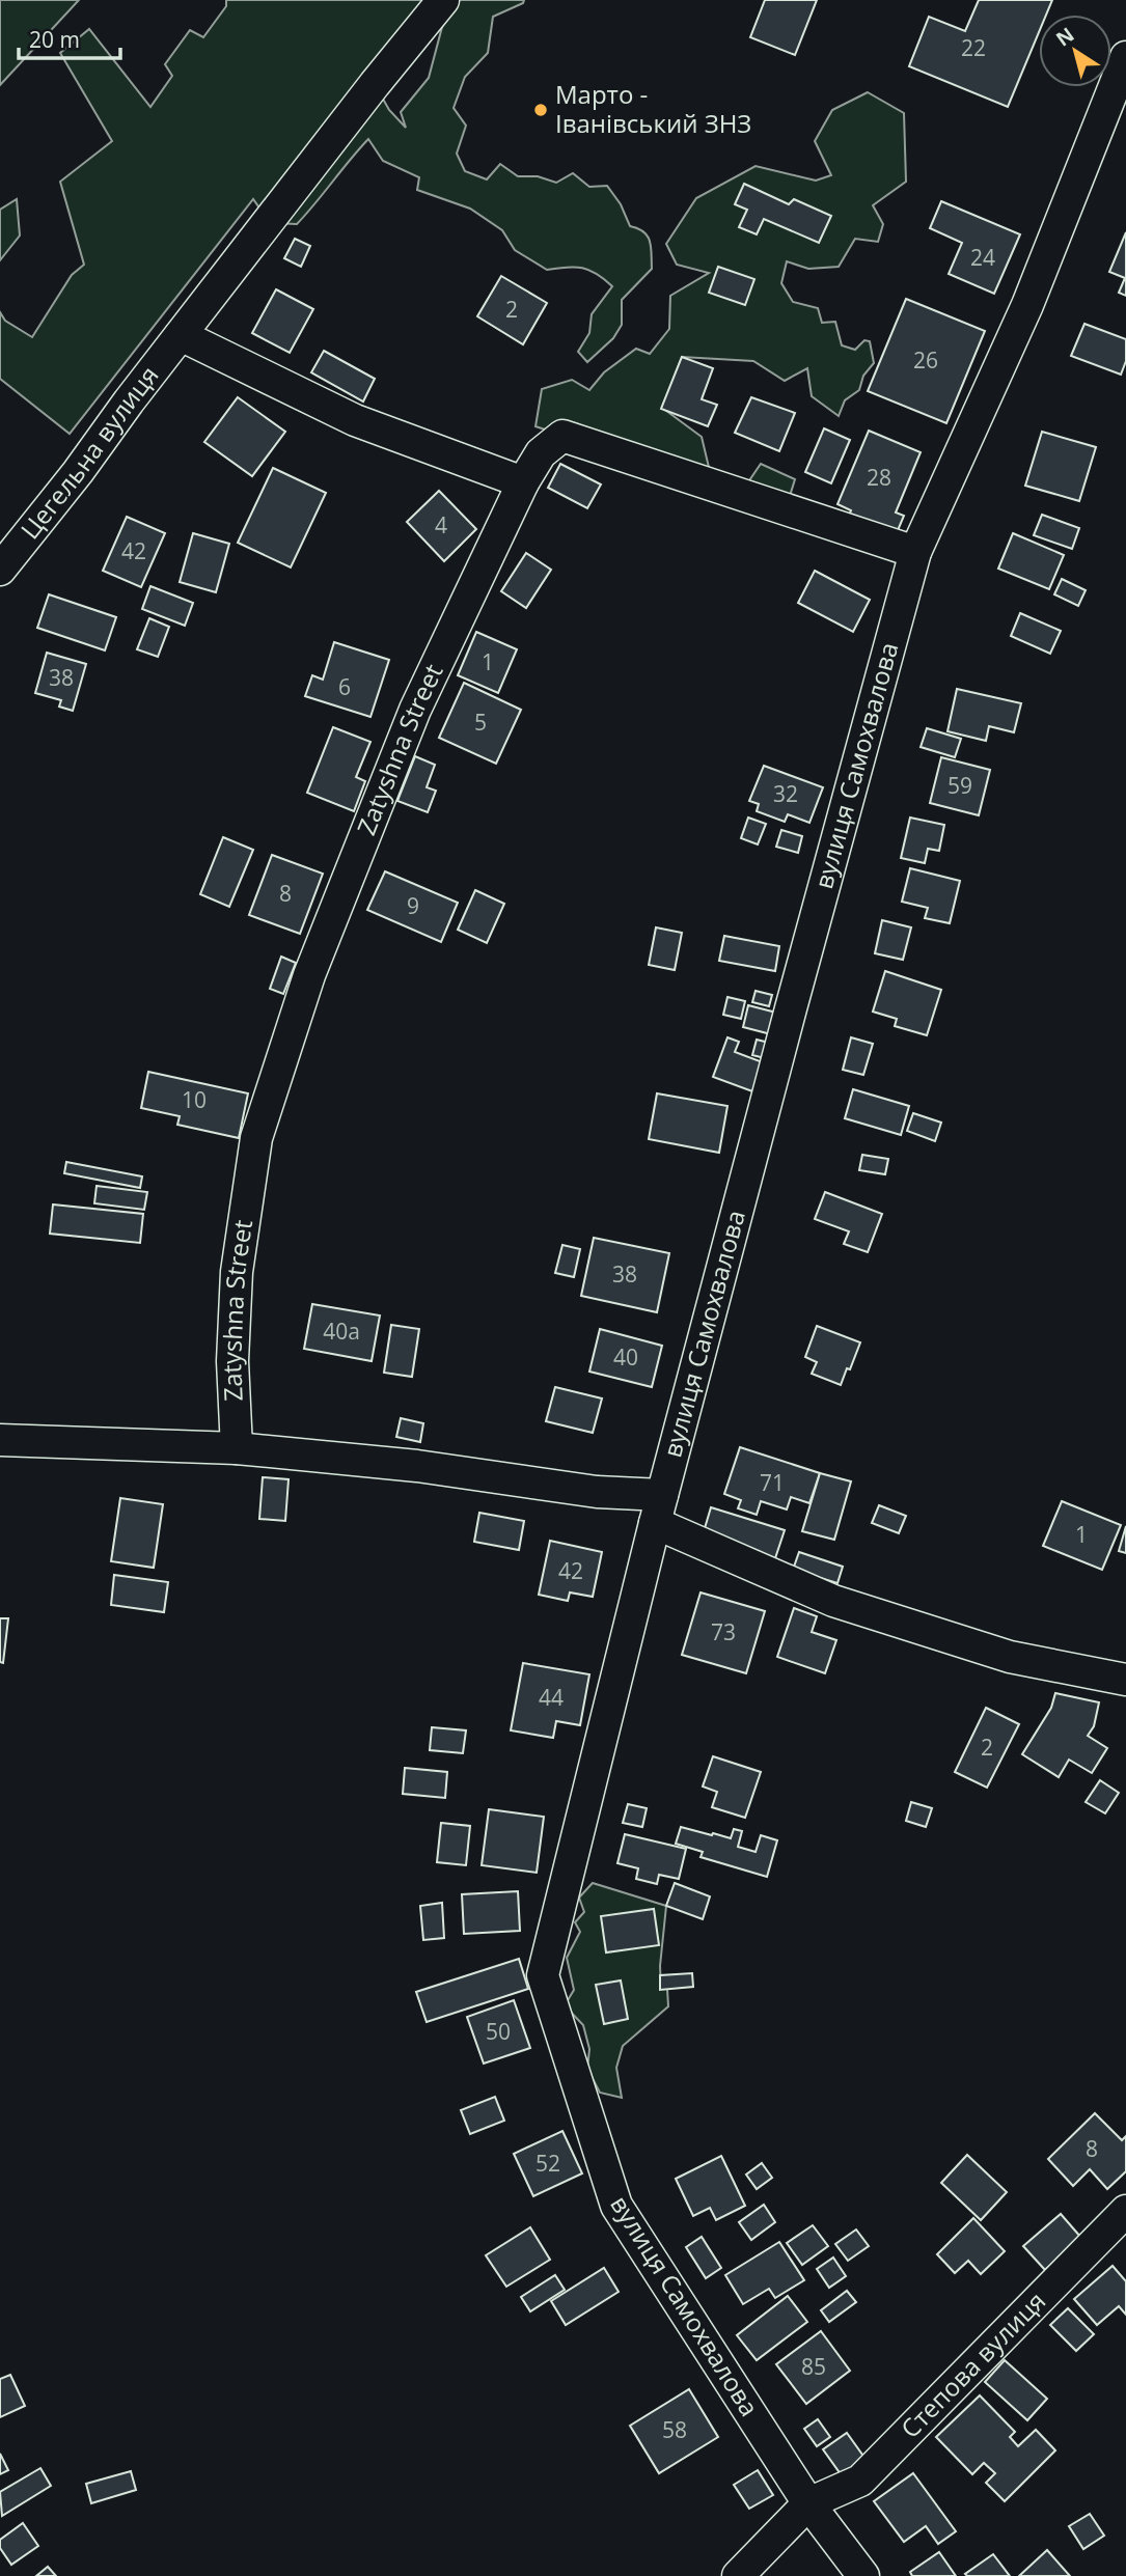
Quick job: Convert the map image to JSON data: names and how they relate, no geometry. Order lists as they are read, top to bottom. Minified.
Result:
{"streets":{"street":["Цегельна вулиця","Zatyshna Street","вулиця Самохвалова","Степова вулиця"]},"crossings":[["Zatyshna Street","вулиця Самохвалова"],["вулиця Самохвалова","Степова вулиця"]],"places":["Марто - Іванівський ЗНЗ"],"house_numbers":["22","24","2","26","28","4","42","1","38","6","5","59","32","8","9","10","38","40а","40","71","1","42","73","44","2","50","8","52","85","58"],"scale_bar":"20 m","north":"top left"}
